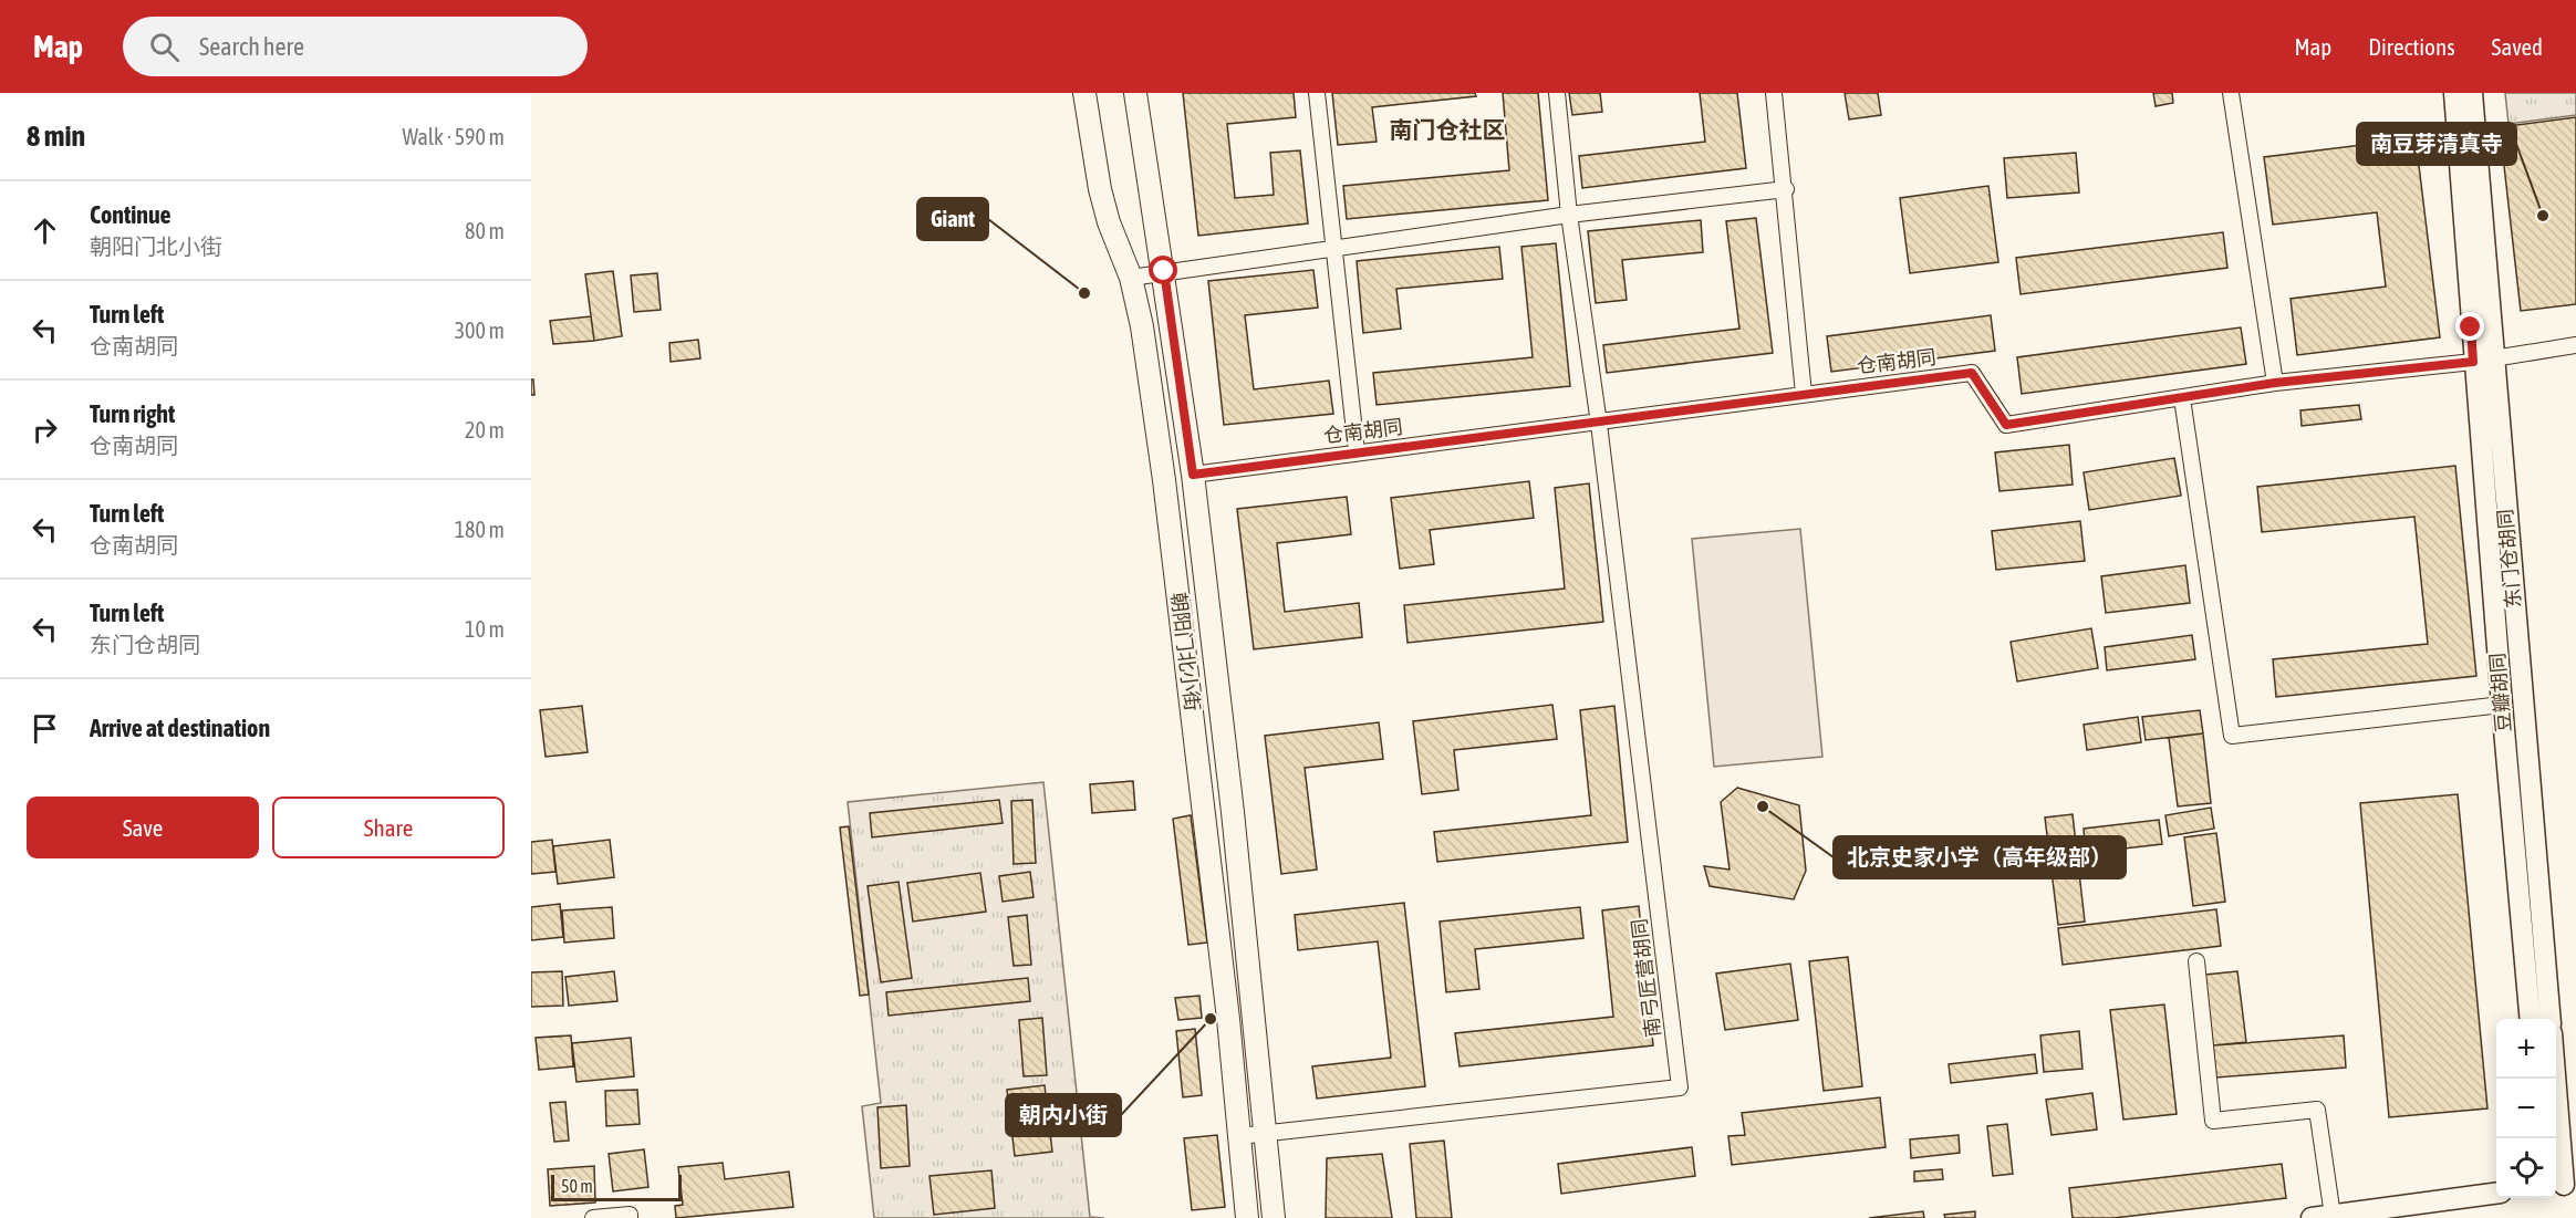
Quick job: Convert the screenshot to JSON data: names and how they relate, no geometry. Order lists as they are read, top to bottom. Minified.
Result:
{"streets":{"main road":["朝阳门北小街"],"street":["仓南胡同","东门仓胡同","豆瓣胡同","南弓匠营胡同"]},"crossings":[["仓南胡同","东门仓胡同"],["仓南胡同","朝阳门北小街"],["仓南胡同","豆瓣胡同"],["仓南胡同","南弓匠营胡同"],["东门仓胡同","豆瓣胡同"],["朝阳门北小街","南弓匠营胡同"]],"districts":["南门仓社区"],"places":["南豆芽清真寺","Giant","北京史家小学（高年级部）","朝内小街"],"scale_bar":"50 m","page":{"header":"Map","search":"Search here","nav":["Map","Directions","Saved"],"heading":["8 min","Walk · 590 m"],"list":[["Continue","朝阳门北小街","80 m"],["Turn left","仓南胡同","300 m"],["Turn right","仓南胡同","20 m"],["Turn left","仓南胡同","180 m"],["Turn left","东门仓胡同","10 m"],"Arrive at destination"],"buttons":["Save","Share"],"map_buttons":["+","−"],"scale":"50 m"}}
